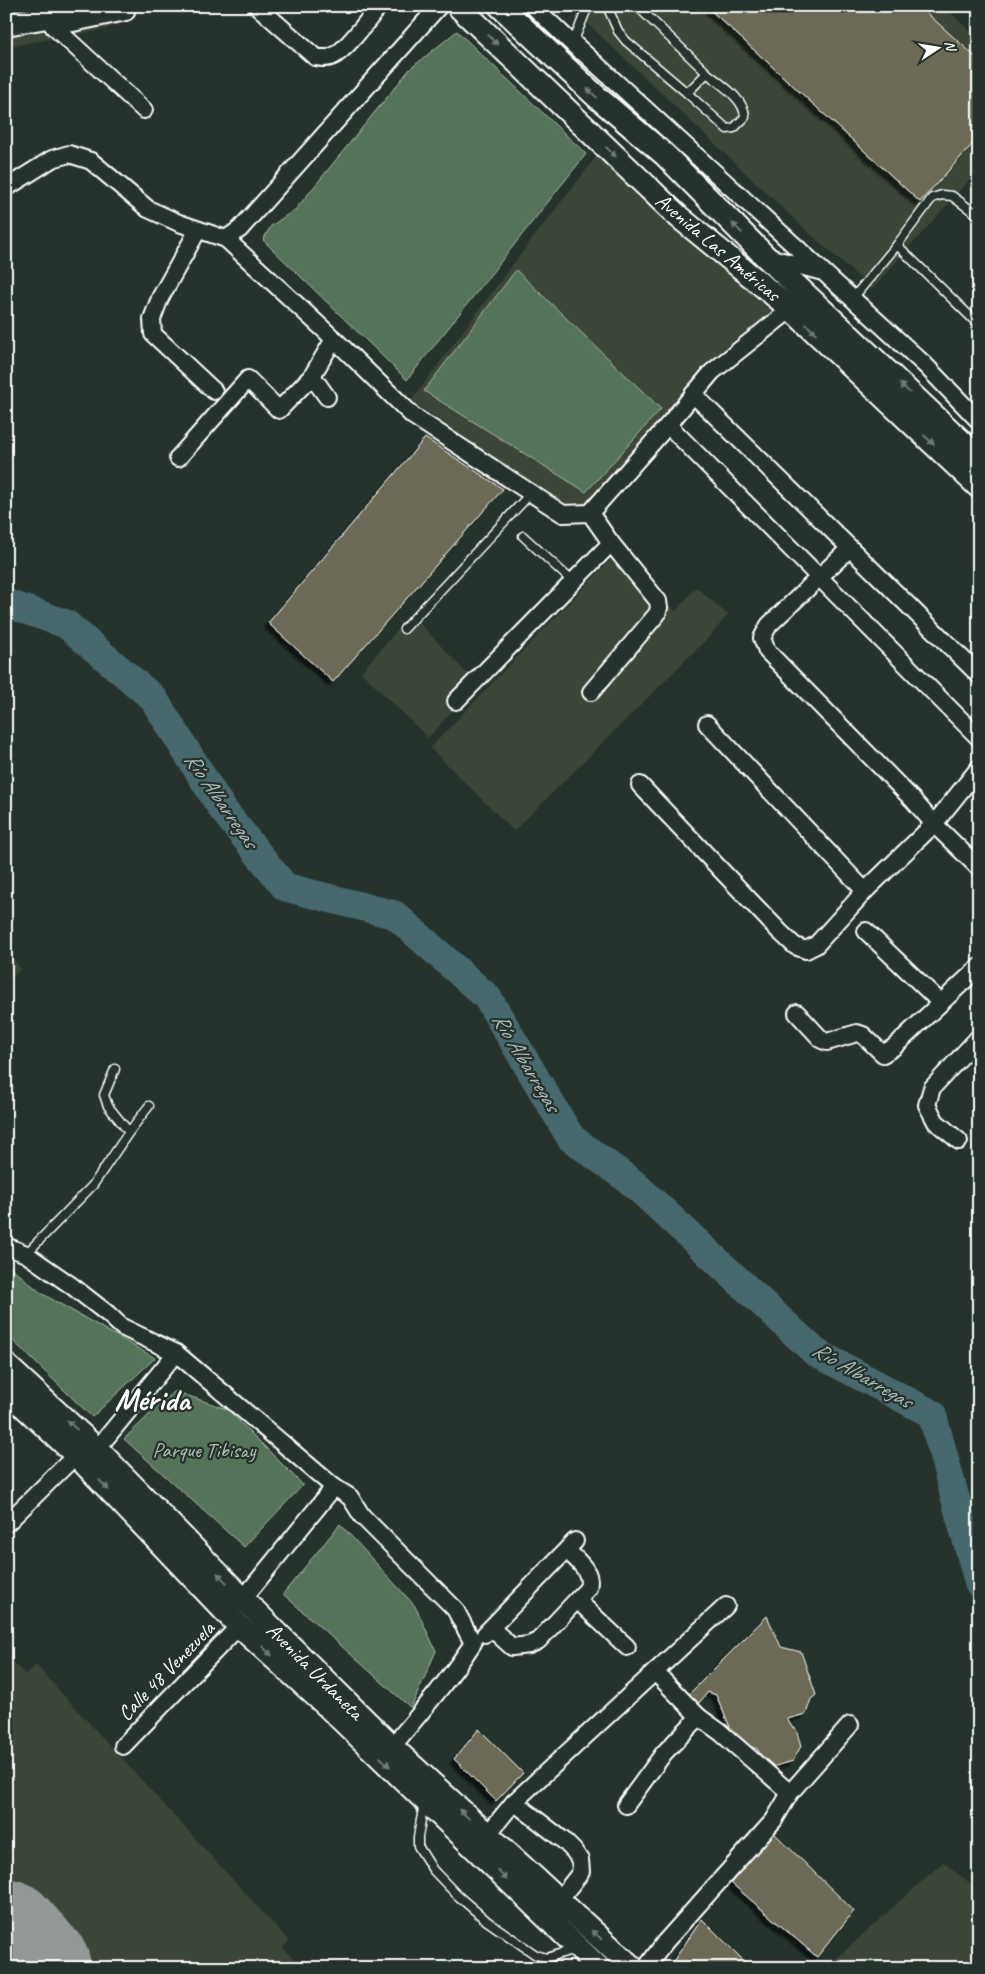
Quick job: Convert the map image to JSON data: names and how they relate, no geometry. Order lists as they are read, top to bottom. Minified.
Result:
{"streets":{"street":["Avenida Las Américas","Calle 48 Venezuela","Avenida Urdaneta"]},"crossings":[["Calle 48 Venezuela","Avenida Urdaneta"]],"districts":["Mérida"],"water":["Río Albarregas"],"parks":["Parque Tibisay"],"north":"right"}
